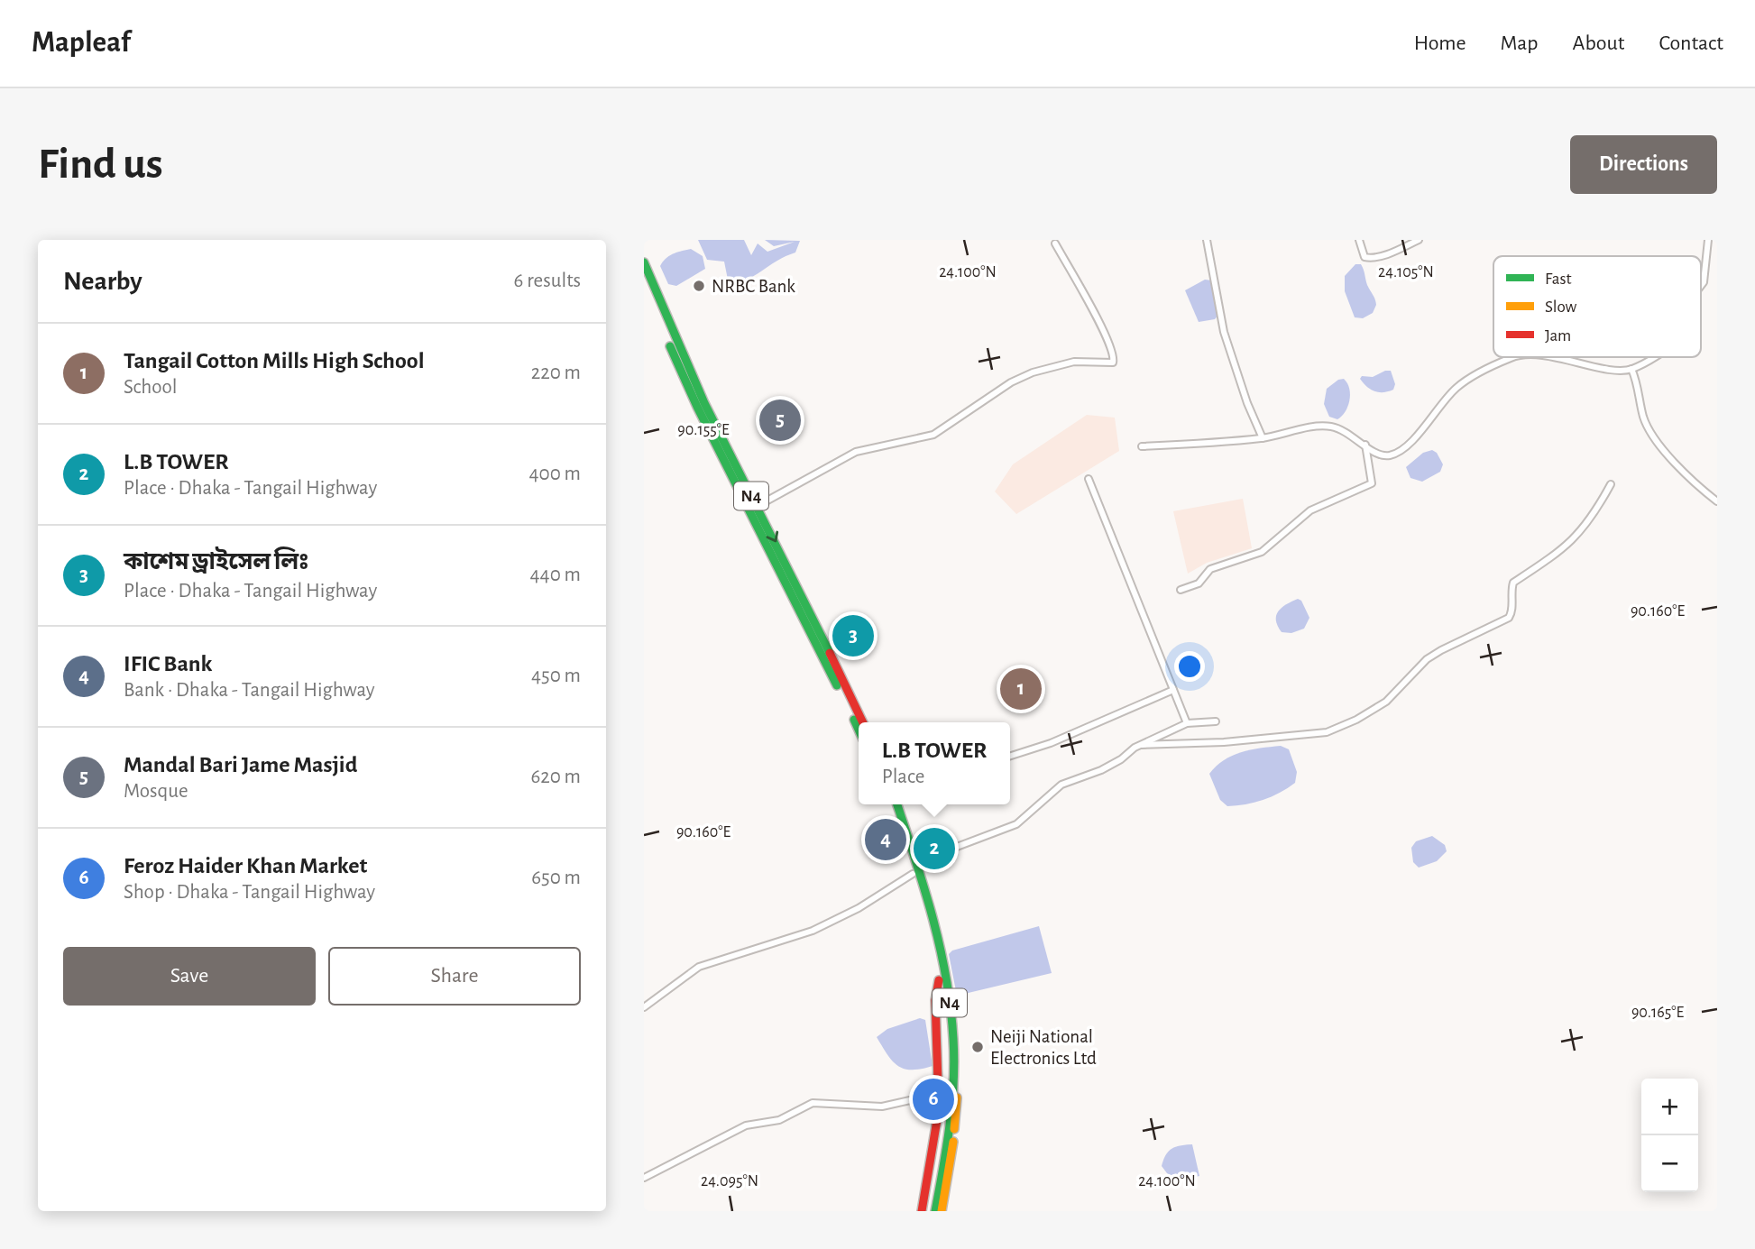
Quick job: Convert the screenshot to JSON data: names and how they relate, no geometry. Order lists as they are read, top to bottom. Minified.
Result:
{"streets":{"main road":["N4"]},"places":["NRBC Bank","Neiji National Electronics Ltd"],"legend":["Fast","Slow","Jam"],"page":{"header":"Mapleaf","nav":["Home","Map","About","Contact"],"buttons":["Directions",["Save","Share"]],"title":"Find us","heading":["Nearby","6 results"],"list":[{"mark":"1","name":"Tangail Cotton Mills High School","note":"School","value":"220 m"},{"mark":"2","name":"L.B TOWER","note":"Place · Dhaka - Tangail Highway","value":"400 m"},{"mark":"3","name":"কাশেম ড্রাইসেল লিঃ","note":"Place · Dhaka - Tangail Highway","value":"440 m"},{"mark":"4","name":"IFIC Bank","note":"Bank · Dhaka - Tangail Highway","value":"450 m"},{"mark":"5","name":"Mandal Bari Jame Masjid","note":"Mosque","value":"620 m"},{"mark":"6","name":"Feroz Haider Khan Market","note":"Shop · Dhaka - Tangail Highway","value":"650 m"}],"pins":["5","3","1","4","2","6"],"popup":["L.B TOWER","Place"],"map_buttons":["+","−"]},"coordinates":["24.100°N","24.105°N","90.155°E","90.160°E","90.165°E","24.095°N"]}
